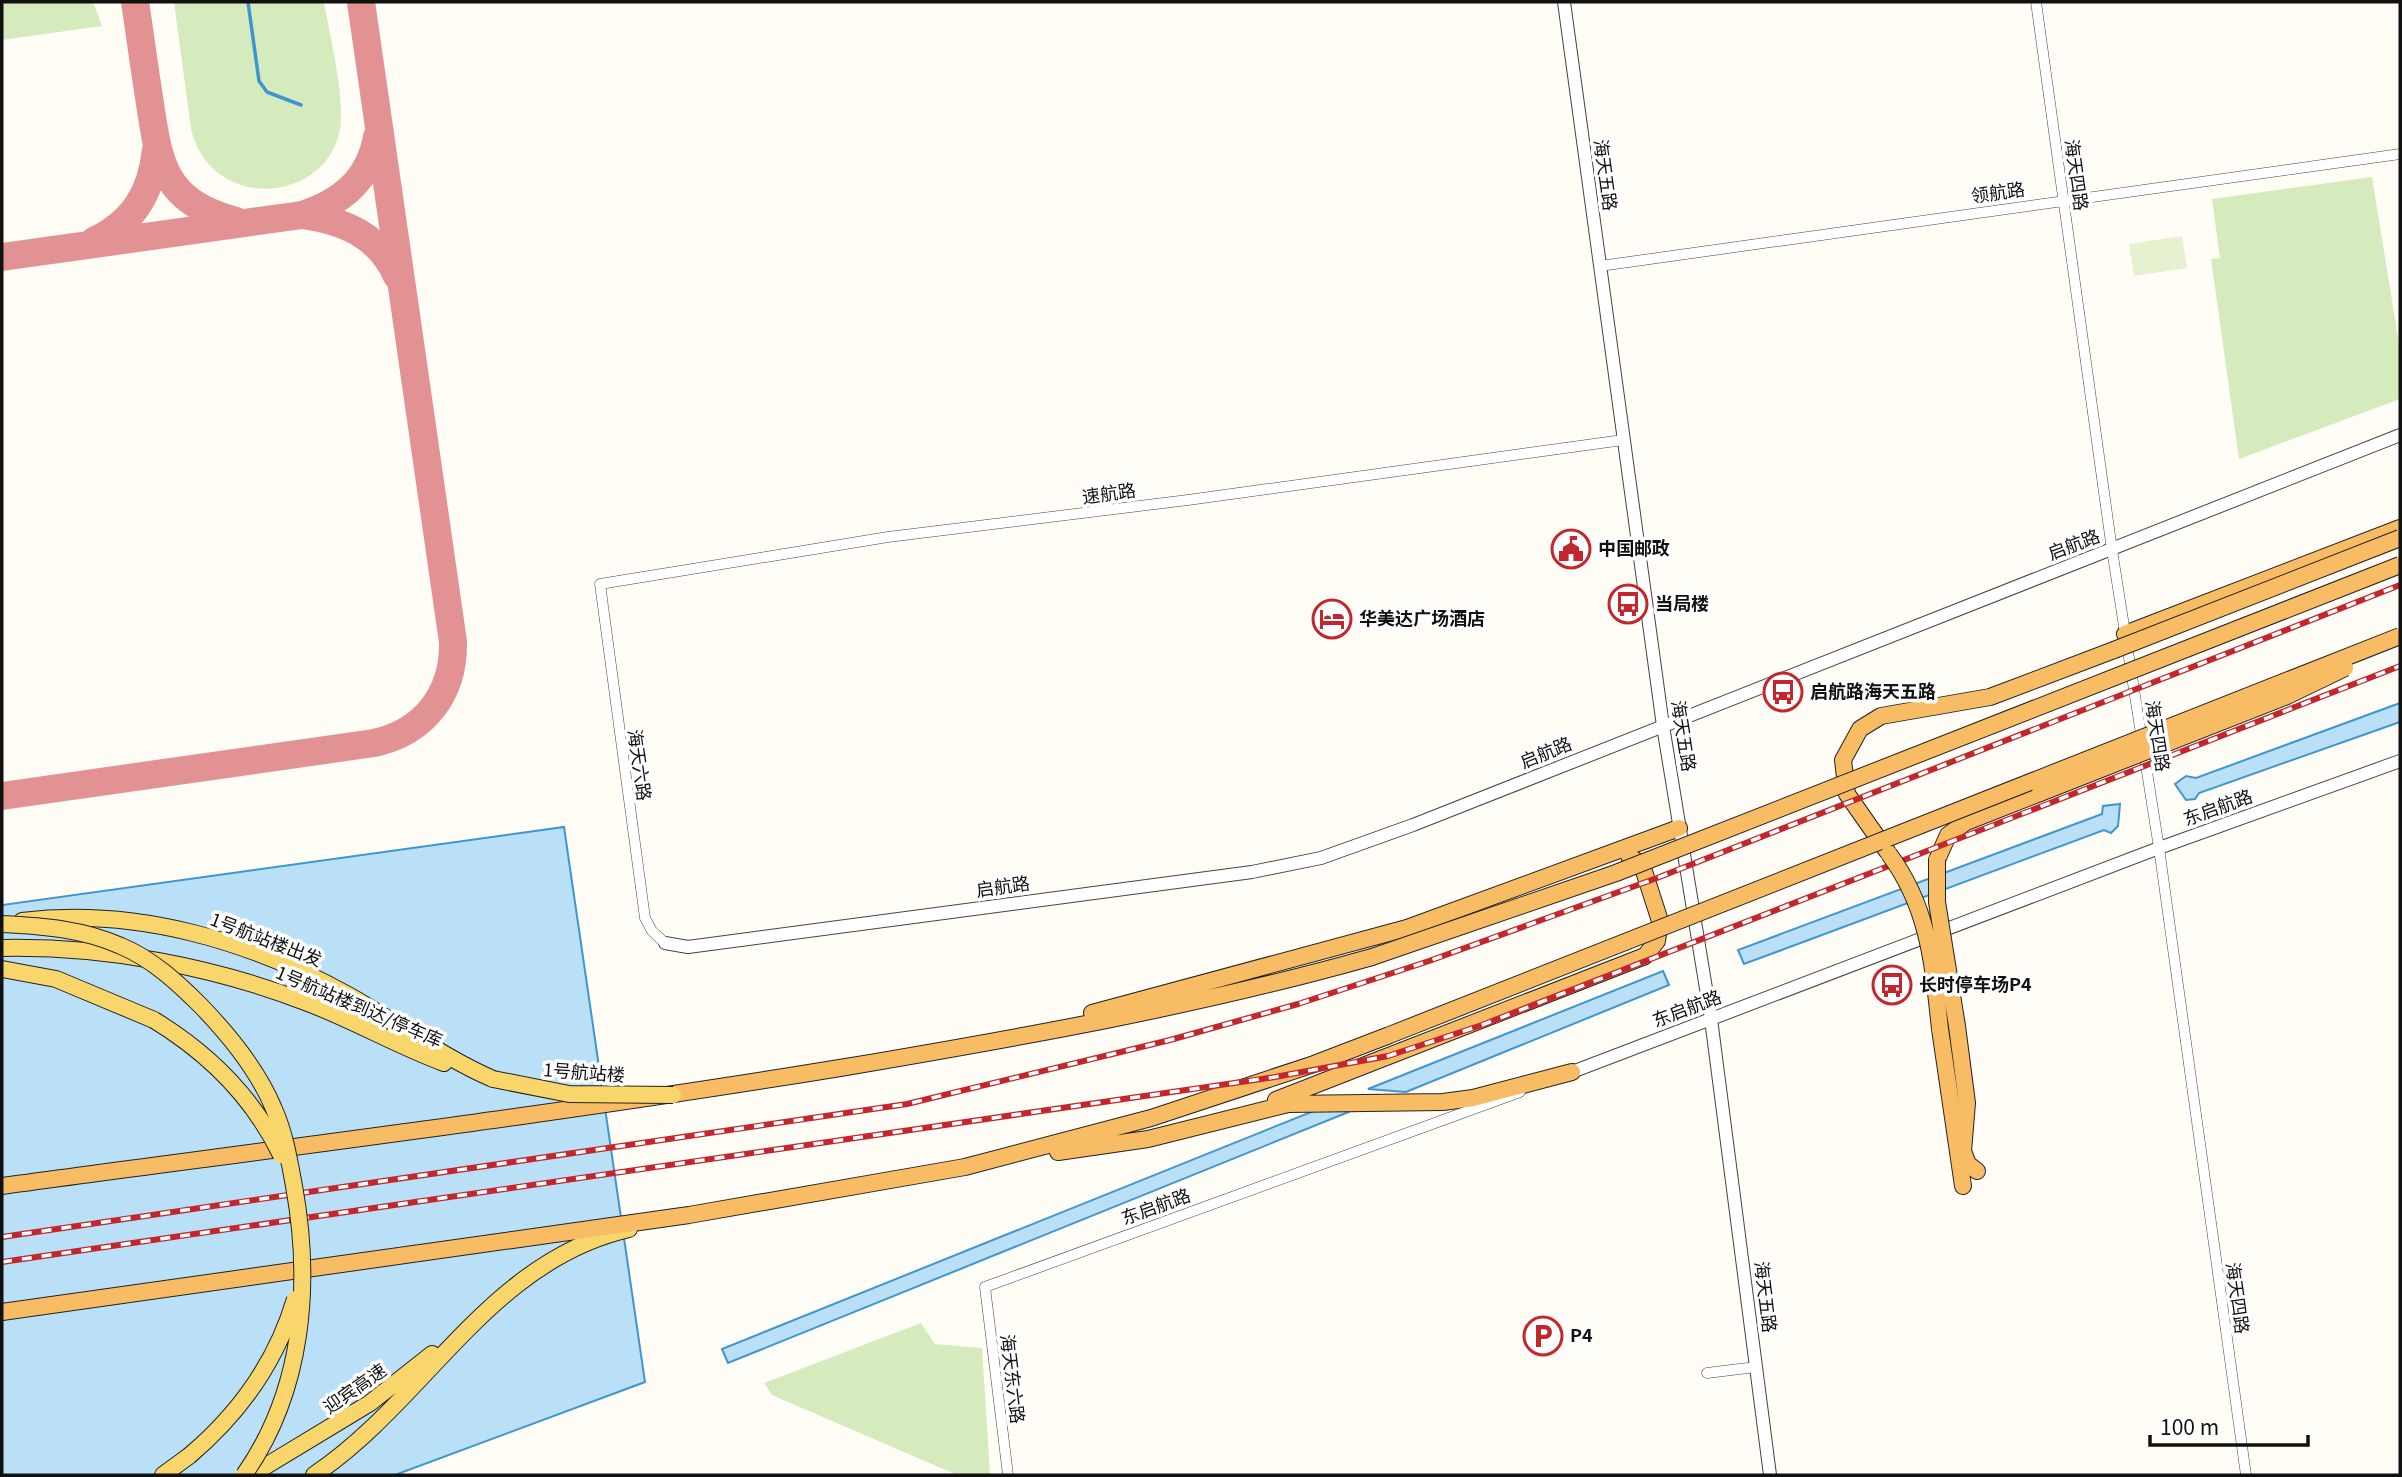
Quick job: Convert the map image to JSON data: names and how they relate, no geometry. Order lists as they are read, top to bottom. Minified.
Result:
{"streets":{"main road":["1号航站楼出发","1号航站楼到达/停车库","1号航站楼","迎宾高速"],"street":["海天五路","海天四路","领航路","速航路","启航路","海天六路","东启航路","海天东六路"]},"crossings":[["海天五路","领航路"],["海天五路","速航路"],["海天五路","启航路"],["海天五路","东启航路"],["海天四路","领航路"],["海天四路","启航路"],["海天四路","东启航路"],["速航路","海天六路"],["启航路","海天六路"],["东启航路","海天东六路"],["1号航站楼出发","1号航站楼到达/停车库"],["1号航站楼出发","1号航站楼"],["1号航站楼到达/停车库","1号航站楼"]],"places":{"public building":["中国邮政"],"bus stop":["当局楼","启航路海天五路","长时停车场P4"],"hotel":["华美达广场酒店"],"parking":["P4"]},"scale_bar":"100 m"}
